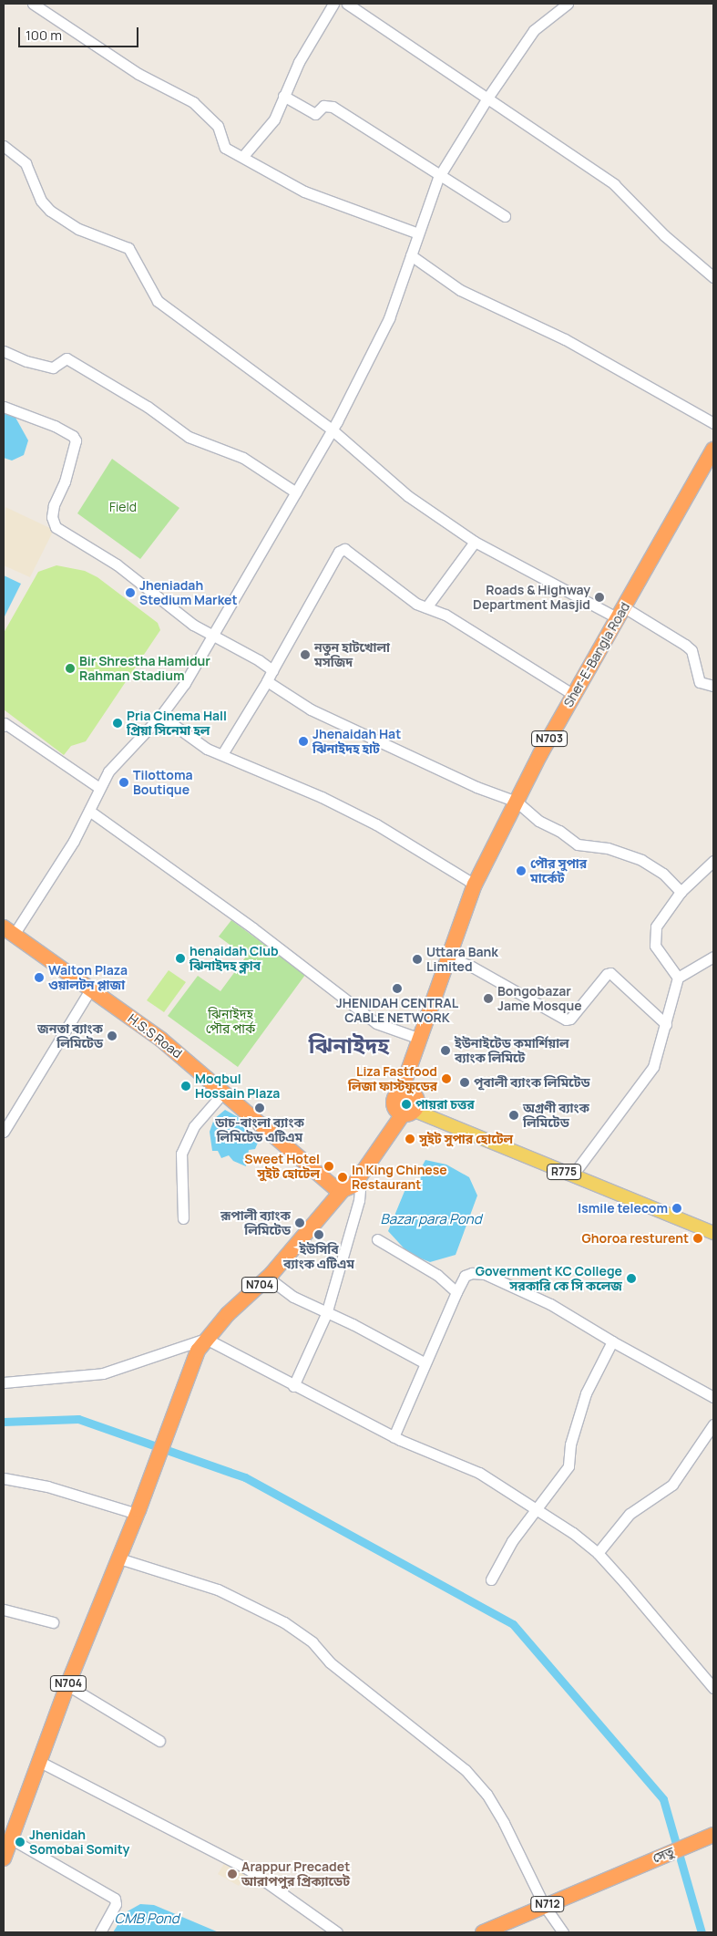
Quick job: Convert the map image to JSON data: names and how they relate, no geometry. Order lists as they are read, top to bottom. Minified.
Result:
{"streets":{"highway":["Sher-E-Bangla Road","N703","H.S.S Road","N704","সেতু","N712"],"main road":["R775"]},"crossings":[["Sher-E-Bangla Road","N703"],["Sher-E-Bangla Road","R775"],["N703","H.S.S Road"],["N703","R775"],["N703","N704"],["H.S.S Road","N704"],["সেতু","N712"]],"districts":["ঝিনাইদহ"],"water":["Bazar para Pond","CMB Pond"],"parks":["Field","ঝিনাইদহ পৌর পার্ক"],"places":["Jheniadah Stedium Market","Roads & Highway Department Masjid","নতুন হাটখোলা মসজিদ","Bir Shrestha Hamidur Rahman Stadium","Pria Cinema Hall প্রিয়া সিনেমা হল","Jhenaidah Hat ঝিনাইদহ হাট","Tilottoma Boutique","পৌর সুপার মার্কেট","henaidah Club ঝিনাইদহ ক্লাব","Uttara Bank Limited","Walton Plaza ওয়ালটন প্লাজা","JHENIDAH CENTRAL CABLE NETWORK","Bongobazar Jame Mosque","জনতা ব্যাংক লিমিটেড","ইউনাইটেড কমার্শিয়াল ব্যাংক লিমিটে","Liza Fastfood লিজা ফাস্টফুডের","পূবালী ব্যাংক লিমিটেড","Moqbul Hossain Plaza","পায়রা চত্তর","ডাচ-বাংলা ব্যাংক লিমিটেড এটিএম","অগ্রণী ব্যাংক লিমিটেড","সুইট সুপার হোটেল","Sweet Hotel সুইট হোটেল","In King Chinese Restaurant","Ismile telecom","রূপালী ব্যাংক লিমিটেড","ইউসিবি ব্যাংক এটিএম","Ghoroa resturent","Government KC College সরকারি কে সি কলেজ","Jhenidah Somobai Somity","Arappur Precadet আরাপপুর প্রিক্যাডেট"],"scale_bar":"100 m"}
